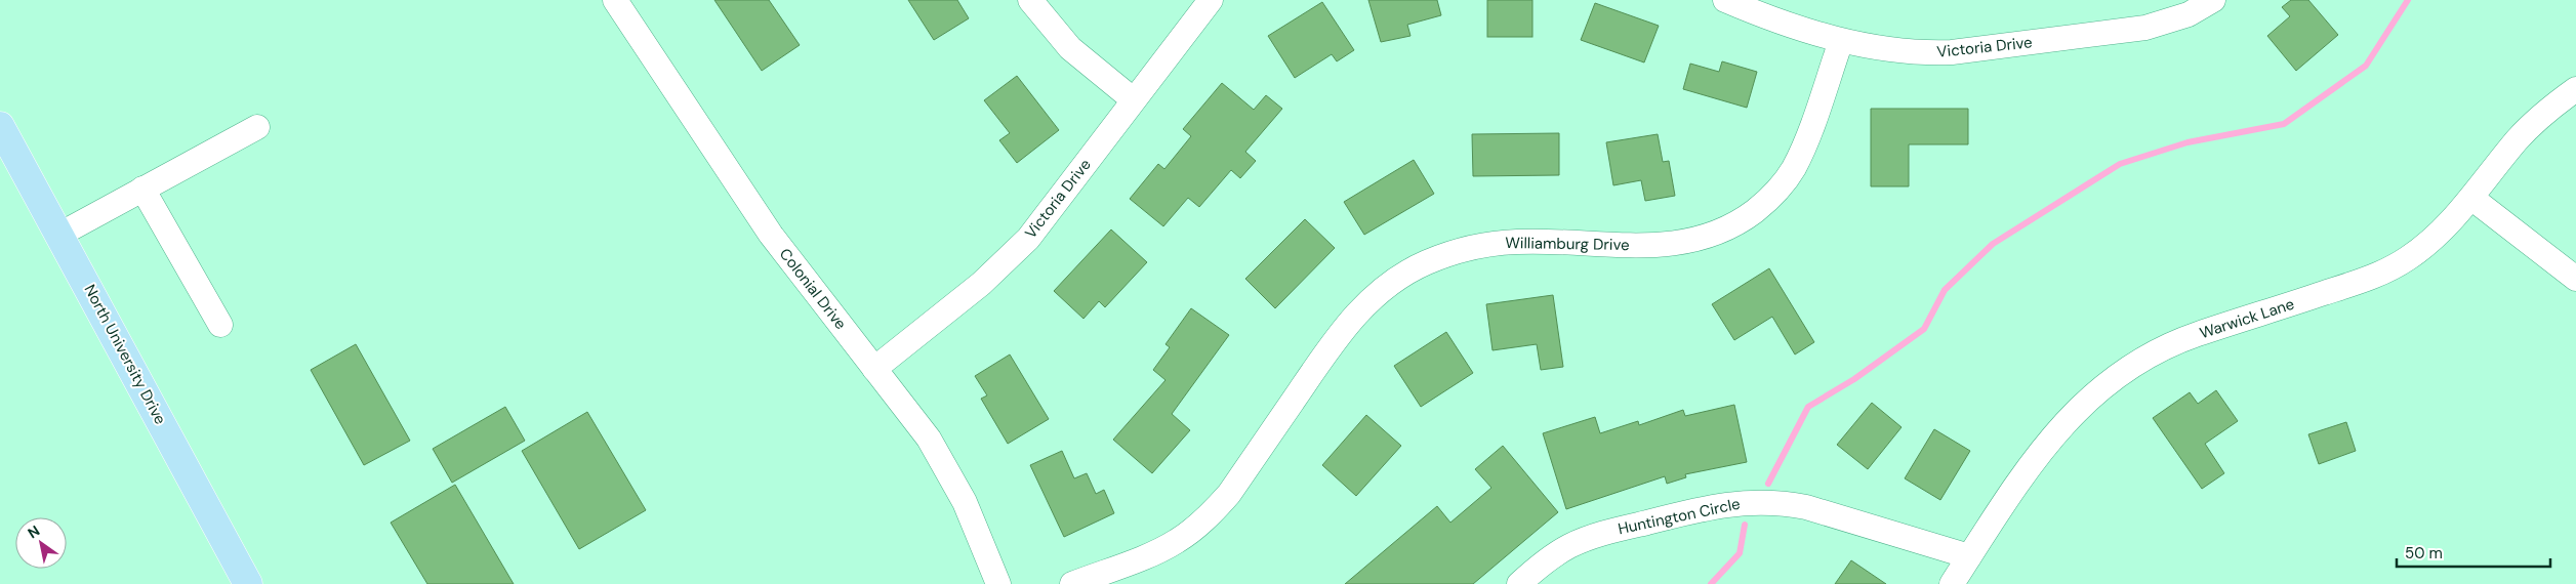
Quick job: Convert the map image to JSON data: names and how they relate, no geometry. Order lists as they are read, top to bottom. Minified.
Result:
{"streets":{"main road":["North University Drive"],"street":["Victoria Drive","Williamburg Drive","Colonial Drive","Warwick Lane","Huntington Circle"]},"crossings":[["Victoria Drive","Williamburg Drive"],["Victoria Drive","Colonial Drive"],["Warwick Lane","Huntington Circle"]],"scale_bar":"50 m","north":"top left"}
